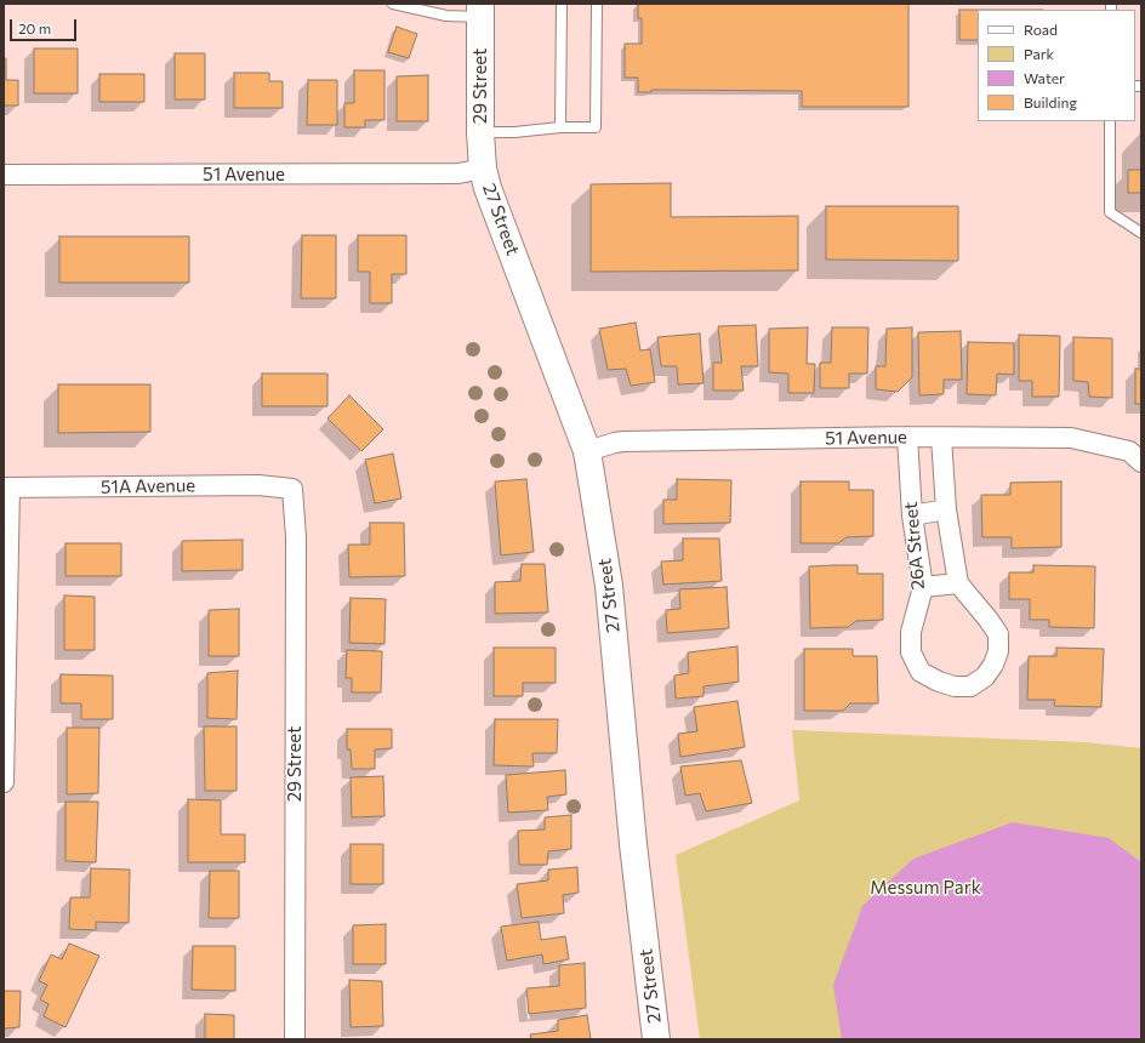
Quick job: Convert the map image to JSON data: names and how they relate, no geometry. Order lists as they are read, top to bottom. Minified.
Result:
{"streets":{"street":["29 Street","51 Avenue","27 Street","51A Avenue","26A Street"]},"crossings":[["29 Street","51 Avenue"],["29 Street","27 Street"],["29 Street","51A Avenue"],["51 Avenue","27 Street"],["51 Avenue","26A Street"]],"parks":["Messum Park"],"legend":["Road","Park","Water","Building"],"scale_bar":"20 m"}
